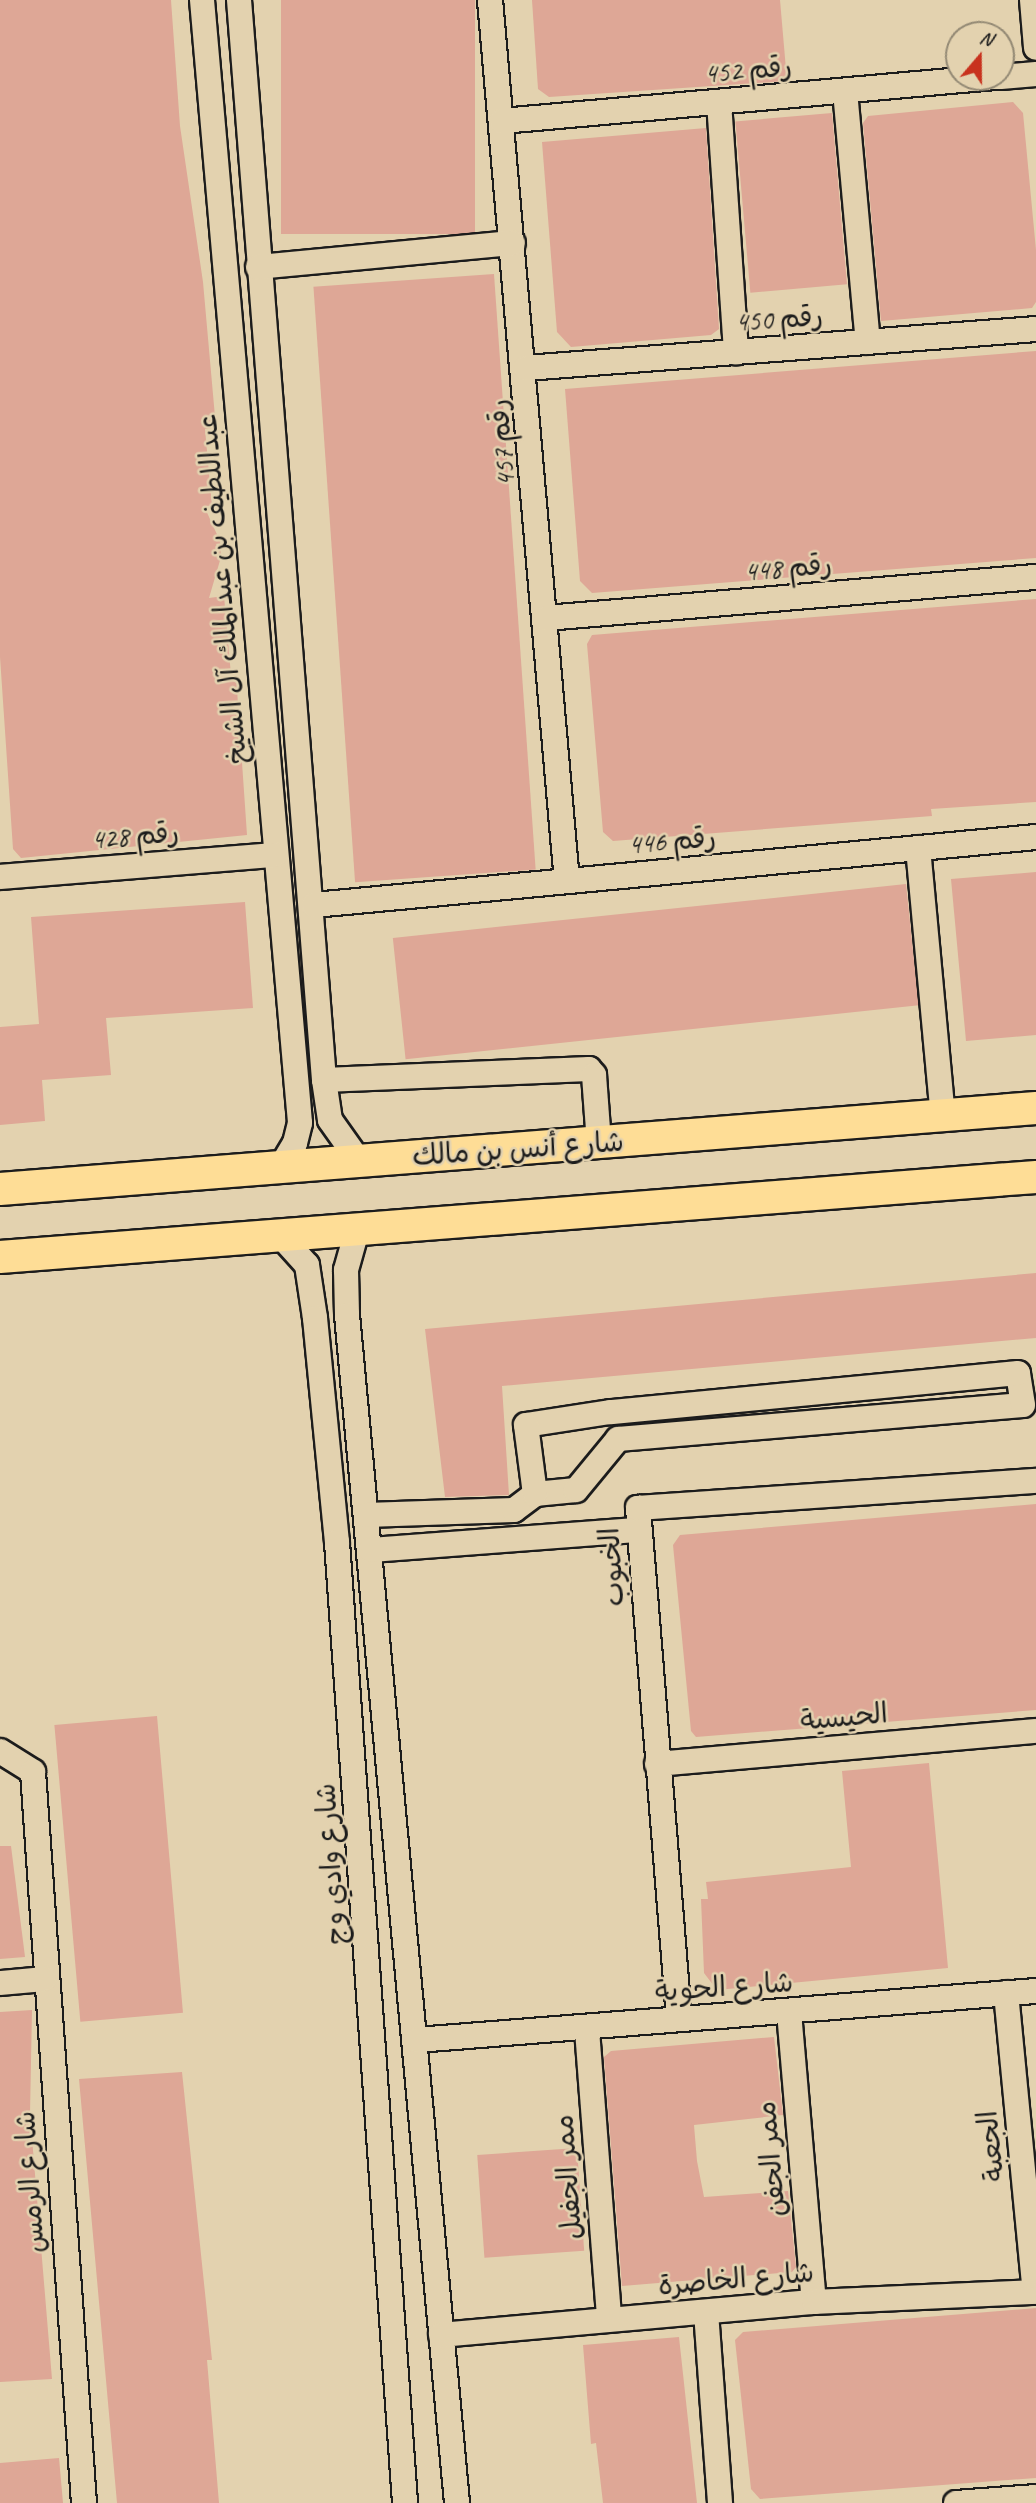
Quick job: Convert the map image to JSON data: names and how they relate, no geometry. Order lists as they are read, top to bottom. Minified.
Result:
{"streets":{"main road":["شارع أنس بن مالك"],"street":["رقم 452","رقم 450","رقم 457","رقم 448","عبداللطيف بن عبدالملك آل الشيخ","رقم 428","رقم 446","الخبوب","الحيسية","شارع وادي وج","شارع الحوية","الجعبة","ممر الجفن","ممر الجفيل","شارع الرمس","شارع الخاصرة"]},"crossings":[["رقم 452","رقم 457"],["رقم 450","رقم 457"],["رقم 457","رقم 448"],["رقم 457","رقم 446"],["عبداللطيف بن عبدالملك آل الشيخ","رقم 428"],["عبداللطيف بن عبدالملك آل الشيخ","شارع أنس بن مالك"],["الخبوب","الحيسية"],["الخبوب","شارع الحوية"],["شارع الحوية","الجعبة"],["شارع الحوية","ممر الجفن"],["شارع الحوية","ممر الجفيل"],["الجعبة","شارع الخاصرة"],["ممر الجفن","شارع الخاصرة"],["ممر الجفيل","شارع الخاصرة"]],"north":"top"}
